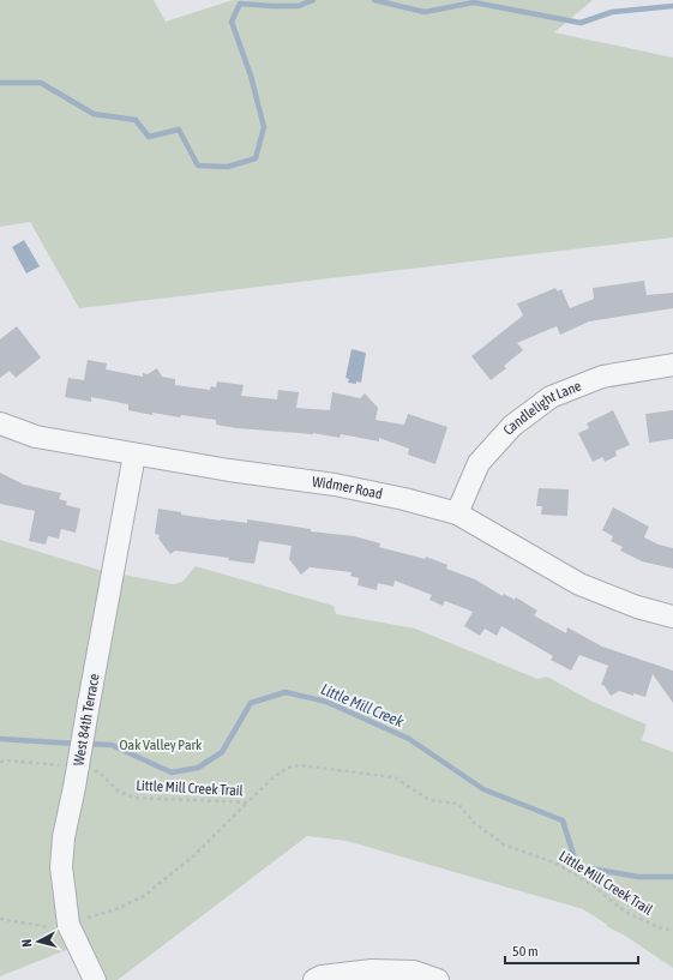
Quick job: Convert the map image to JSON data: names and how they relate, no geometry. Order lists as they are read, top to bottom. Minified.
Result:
{"streets":{"street":["Candlelight Lane","Widmer Road","West 84th Terrace"],"path":["Little Mill Creek Trail"]},"crossings":[["Candlelight Lane","Widmer Road"],["Widmer Road","West 84th Terrace"]],"water":["Little Mill Creek"],"parks":["Oak Valley Park"],"scale_bar":"50 m","north":"left"}
